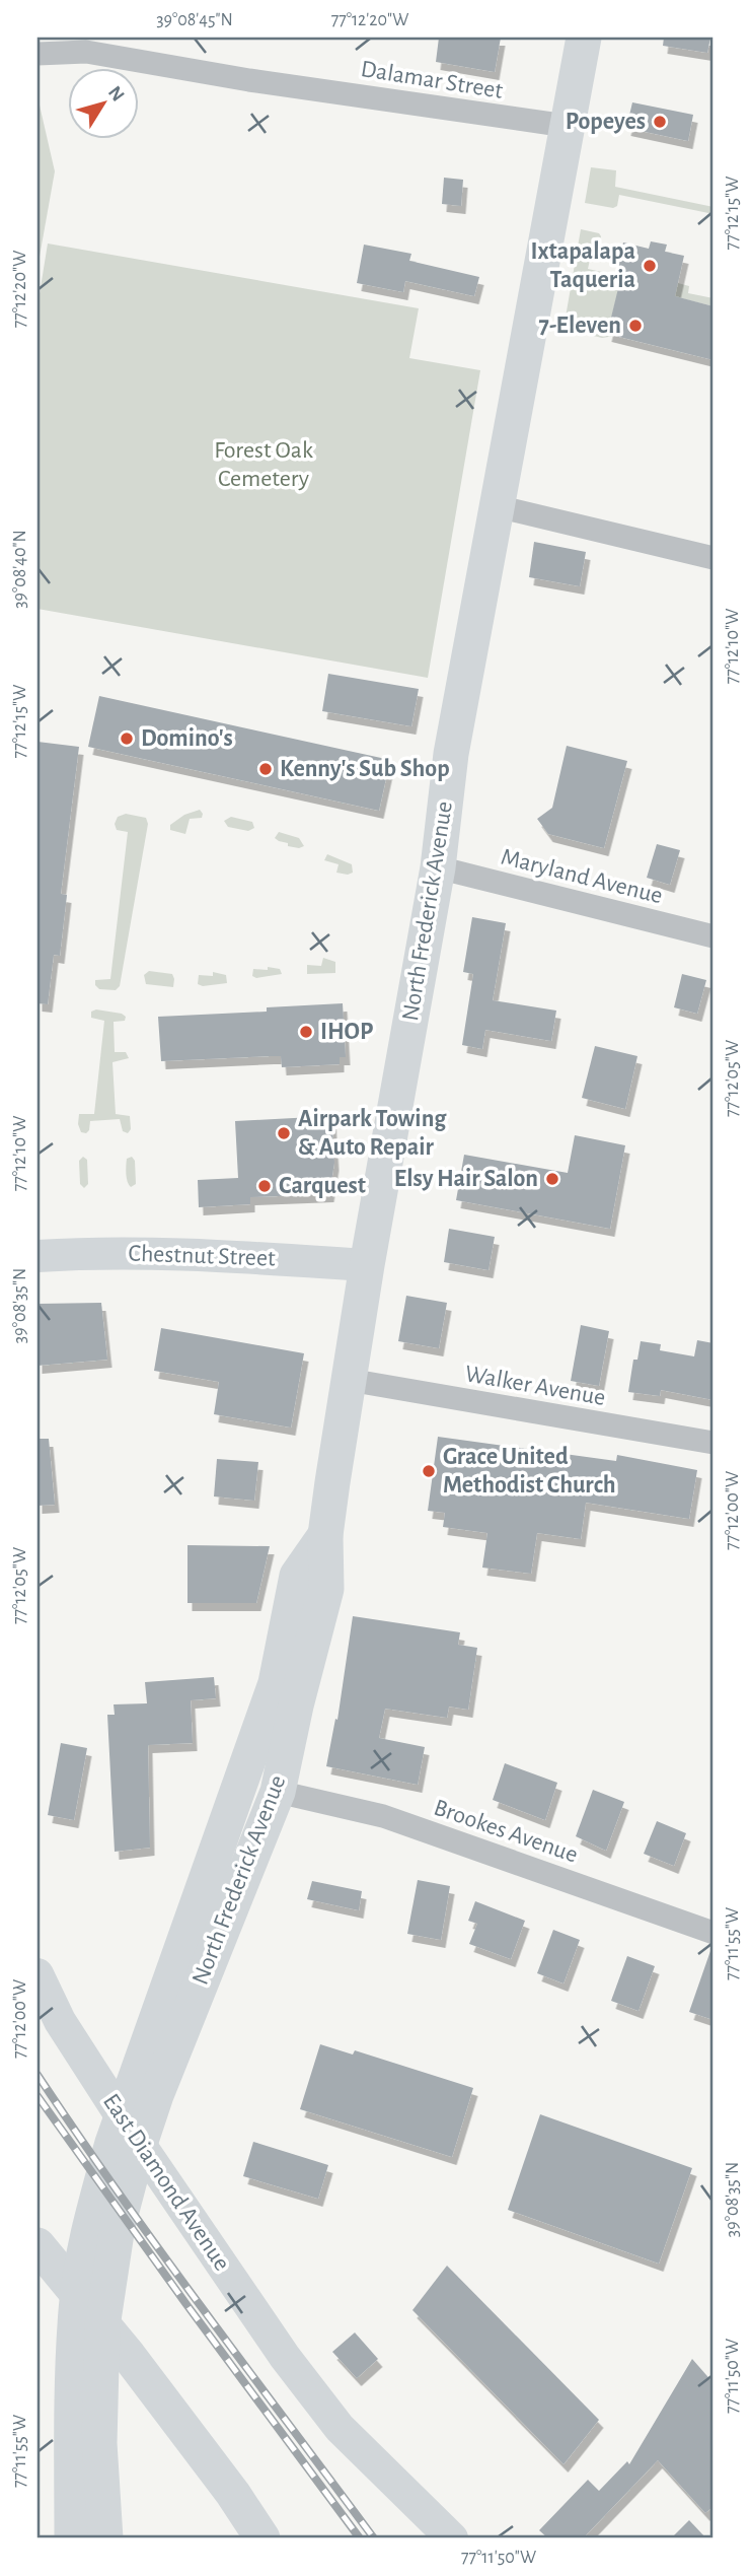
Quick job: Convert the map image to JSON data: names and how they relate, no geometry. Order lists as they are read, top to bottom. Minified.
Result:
{"streets":{"main road":["North Frederick Avenue"],"street":["Dalamar Street","Maryland Avenue","Chestnut Street","Walker Avenue","Brookes Avenue","East Diamond Avenue"]},"crossings":[["Dalamar Street","North Frederick Avenue"],["Maryland Avenue","North Frederick Avenue"],["North Frederick Avenue","Chestnut Street"],["North Frederick Avenue","Walker Avenue"],["North Frederick Avenue","Brookes Avenue"]],"parks":["Forest Oak Cemetery"],"places":["Popeyes","Ixtapalapa Taqueria","7-Eleven","Domino's","Kenny's Sub Shop","IHOP","Airpark Towing & Auto Repair","Elsy Hair Salon","Carquest","Grace United Methodist Church"],"north":"top right","coordinates":["39°08'45\"N","77°12'20\"W","77°12'15\"W","39°08'40\"N","77°12'10\"W","77°12'05\"W","39°08'35\"N","77°12'00\"W","77°11'55\"W","77°11'50\"W"]}
